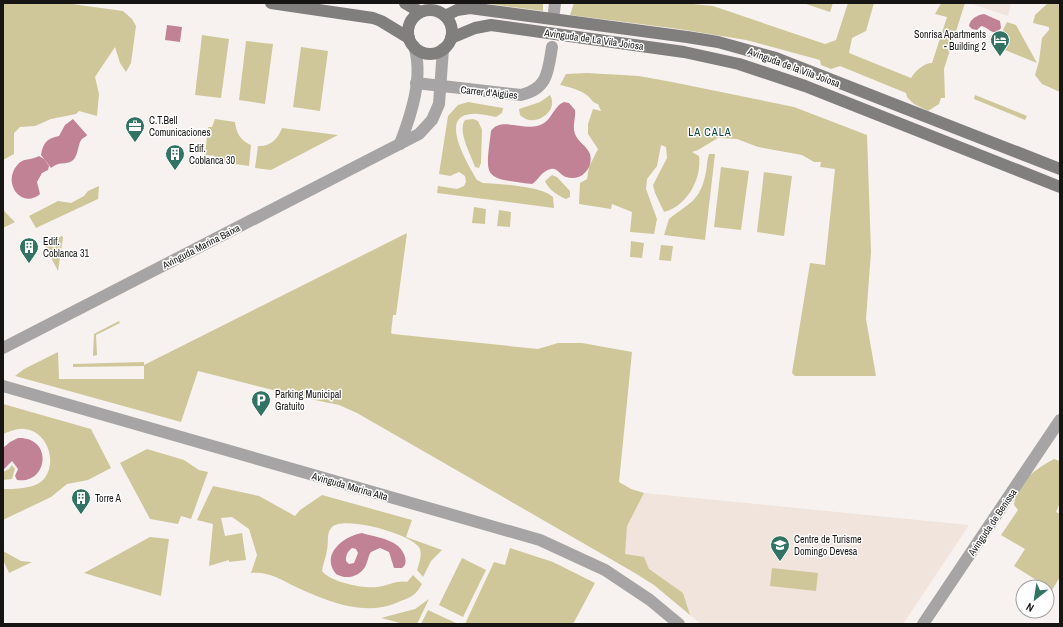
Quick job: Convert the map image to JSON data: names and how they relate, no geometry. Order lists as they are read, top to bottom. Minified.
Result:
{"streets":{"main road":["Avinguda de La Vila Joiosa","Avinguda de la Vila Joiosa"],"street":["Carrer d'Aigües","Avinguda Marina Baixa","Avinguda Marina Alta","Avinguda de Benissa"]},"crossings":[["Avinguda de La Vila Joiosa","Avinguda de la Vila Joiosa"],["Avinguda de La Vila Joiosa","Avinguda Marina Baixa"],["Avinguda de la Vila Joiosa","Avinguda Marina Baixa"],["Carrer d'Aigües","Avinguda Marina Baixa"]],"districts":["LA CALA"],"places":{"hotel":["Sonrisa Apartments - Building 2"],"office":["C.T.Bell Comunicaciones"],"building":["Edif. Coblanca 30","Edif. Coblanca 31","Torre A"],"parking":["Parking Municipal Gratuito"],"school or university":["Centre de Turisme Domingo Devesa"]},"north":"bottom left"}
